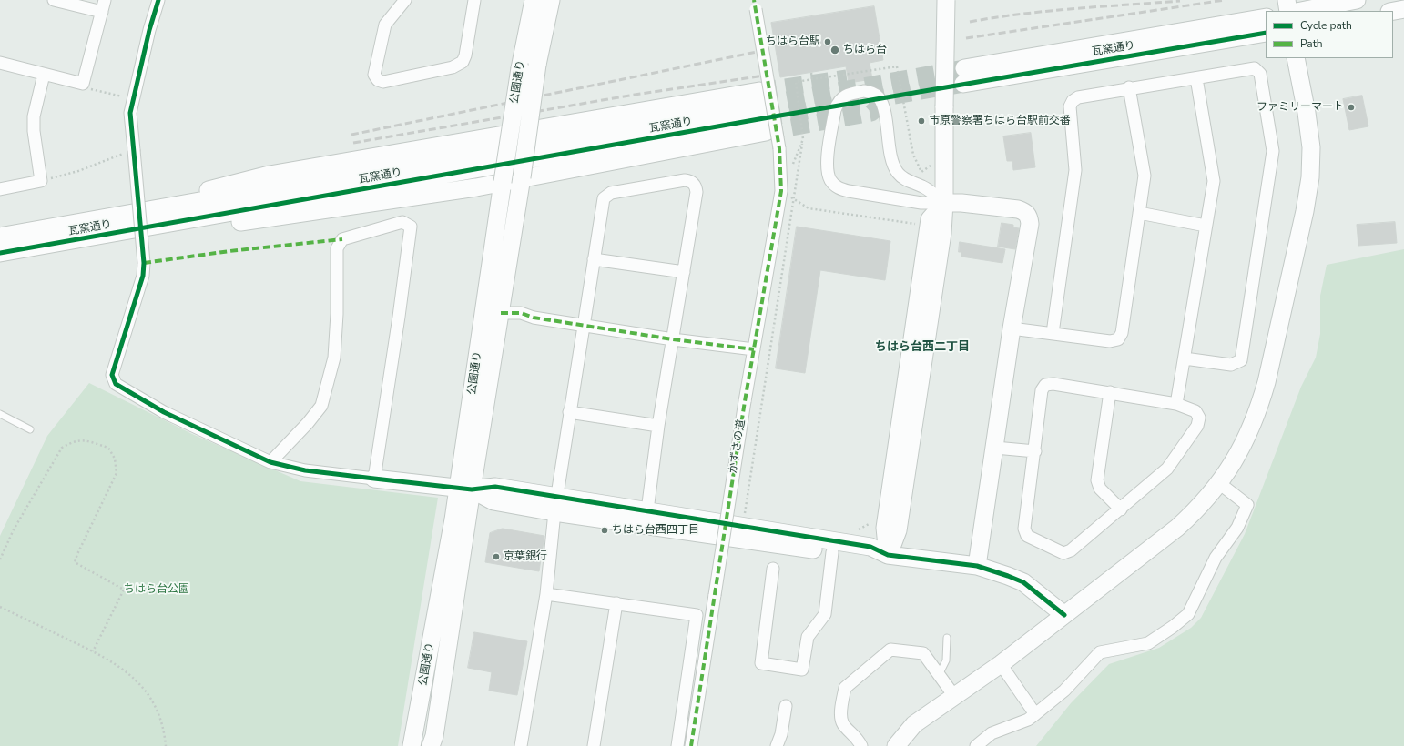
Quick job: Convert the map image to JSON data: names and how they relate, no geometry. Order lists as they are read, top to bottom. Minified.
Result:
{"streets":{"street":["瓦窯通り","公園通り","かずさの道"]},"districts":["ちはら台西二丁目"],"parks":["ちはら台公園"],"places":["ちはら台駅","ちはら台","ファミリーマート","市原警察署ちはら台駅前交番","ちはら台西四丁目","京葉銀行"],"legend":["Cycle path","Path"]}
